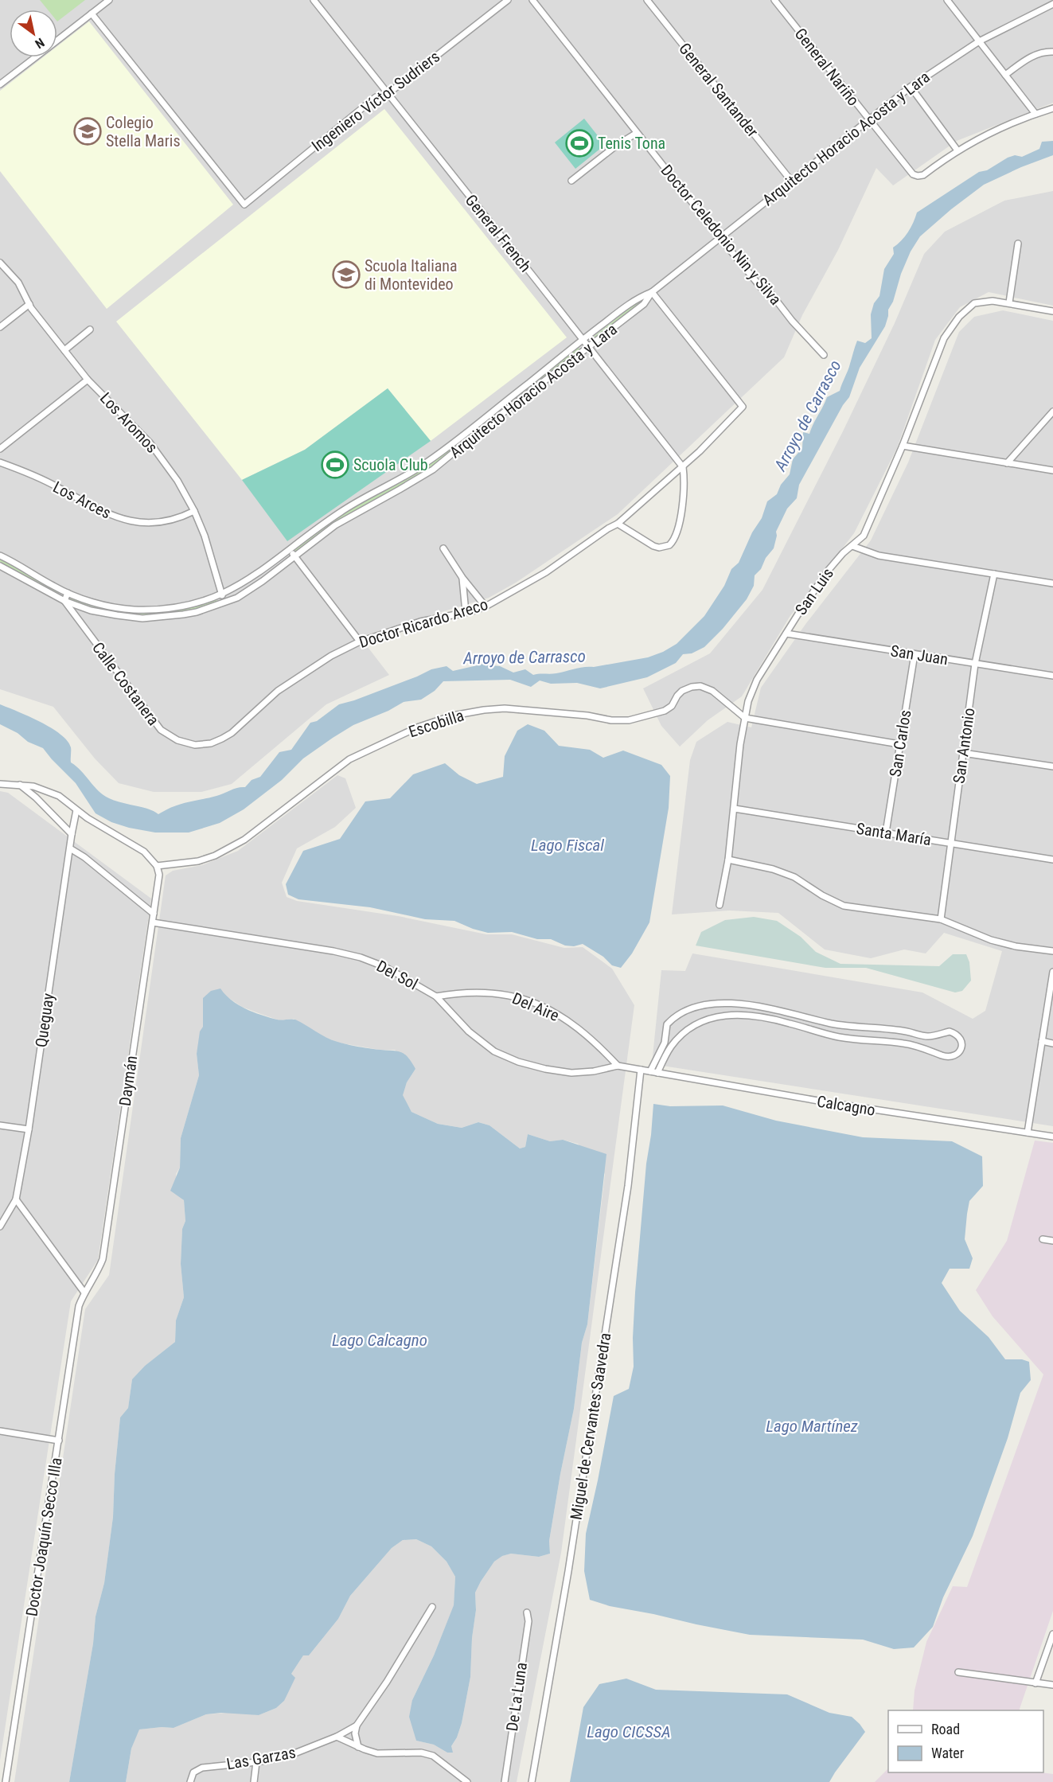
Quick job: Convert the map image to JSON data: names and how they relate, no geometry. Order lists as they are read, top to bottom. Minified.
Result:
{"streets":{"street":["General Nariño","General Santander","Ingeniero Víctor Sudriers","Arquitecto Horacio Acosta y Lara","General French","Doctor Celedonio Nin y Silva","Los Aromos","Los Arces","San Luis","Doctor Ricardo Areco","San Juan","Calle Costanera","Escobilla","San Carlos","San Antonio","Santa María","Del Sol","Del Aire","Queguay","Daymán","Calcagno","Miguel de Cervantes Saavedra","Doctor Joaquín Secco Illa","De La Luna","Las Garzas"]},"crossings":[["General Nariño","Arquitecto Horacio Acosta y Lara"],["General Santander","Arquitecto Horacio Acosta y Lara"],["Ingeniero Víctor Sudriers","General French"],["Arquitecto Horacio Acosta y Lara","General French"],["Arquitecto Horacio Acosta y Lara","Doctor Celedonio Nin y Silva"],["Arquitecto Horacio Acosta y Lara","Los Aromos"],["Arquitecto Horacio Acosta y Lara","Doctor Ricardo Areco"],["Arquitecto Horacio Acosta y Lara","Calle Costanera"],["General French","Doctor Ricardo Areco"],["Los Aromos","Los Arces"],["San Luis","San Juan"],["San Luis","Escobilla"],["San Luis","Santa María"],["Doctor Ricardo Areco","Calle Costanera"],["San Juan","San Carlos"],["San Juan","San Antonio"],["Escobilla","Daymán"],["San Carlos","Santa María"],["San Antonio","Santa María"],["Del Sol","Del Aire"],["Del Sol","Daymán"],["Del Sol","Calcagno"],["Del Aire","Calcagno"],["Daymán","Doctor Joaquín Secco Illa"],["Calcagno","Miguel de Cervantes Saavedra"]],"water":["Arroyo de Carrasco","Lago Fiscal","Lago Calcagno","Lago Martínez","Lago CICSSA"],"places":{"school or university":["Colegio Stella Maris","Scuola Italiana di Montevideo"],"sports":["Tenis Tona","Scuola Club"]},"legend":["Road","Water"],"north":"bottom right"}
